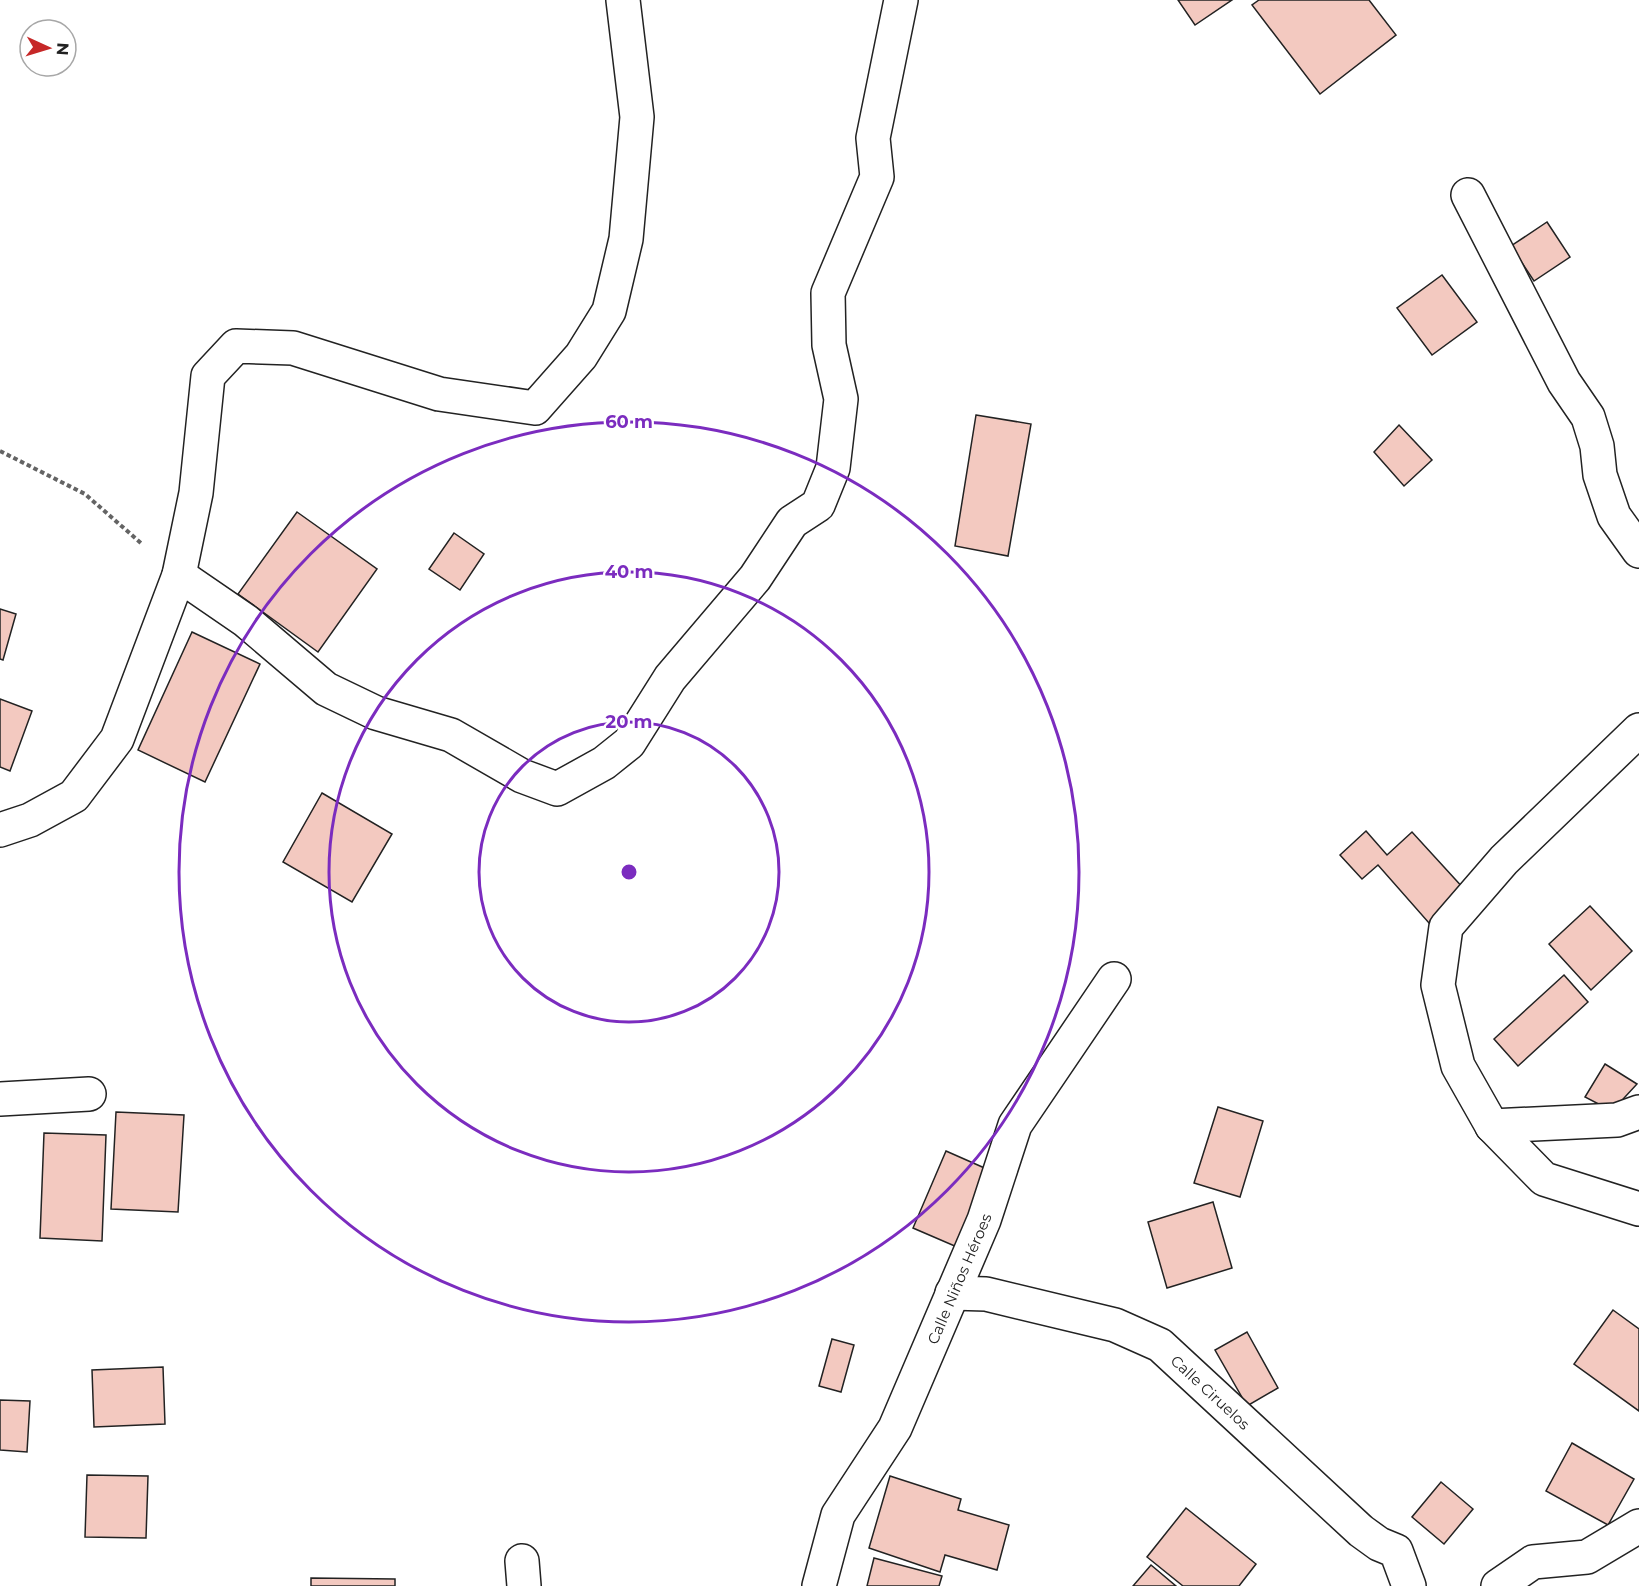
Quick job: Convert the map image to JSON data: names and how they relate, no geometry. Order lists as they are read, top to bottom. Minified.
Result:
{"streets":{"street":["Calle Niños Héroes","Calle Ciruelos"]},"crossings":[["Calle Niños Héroes","Calle Ciruelos"]],"north":"right","rings":["60 m","40 m","20 m"]}
